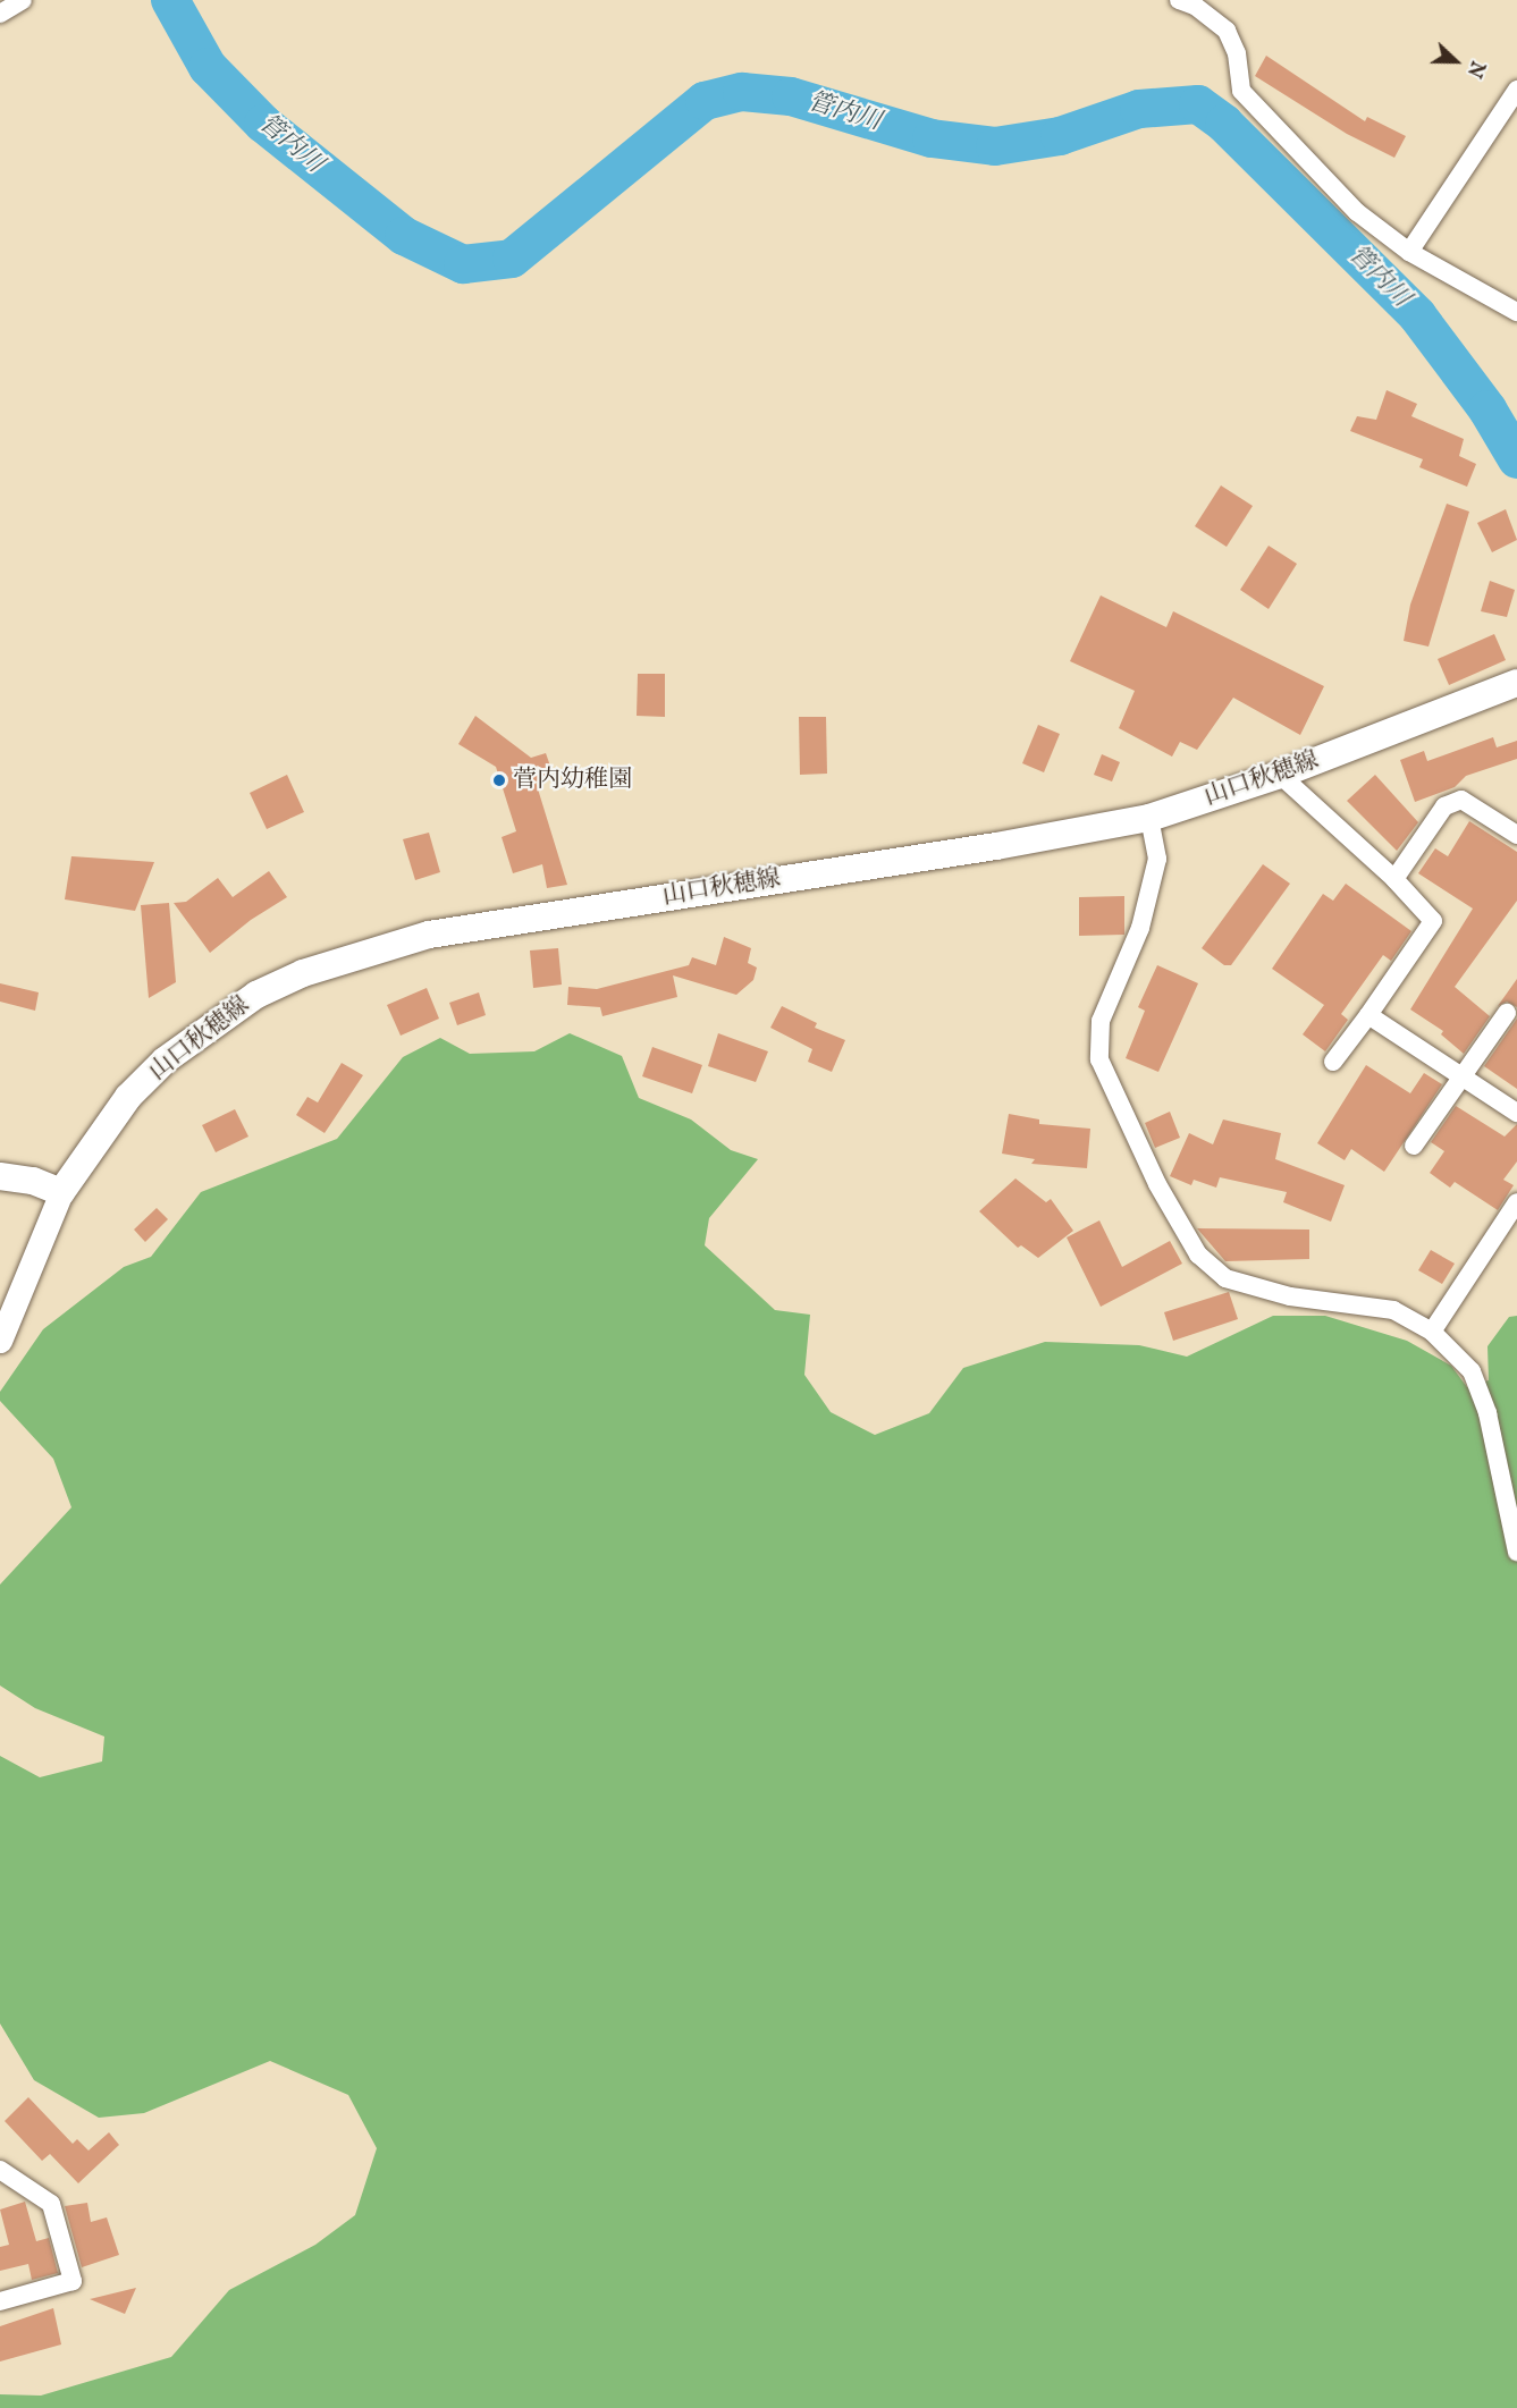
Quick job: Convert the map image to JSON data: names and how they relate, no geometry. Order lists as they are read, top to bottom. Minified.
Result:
{"streets":{"main road":["山口秋穂線"]},"water":["管内川"],"places":["菅内幼稚園"],"north":"right"}
